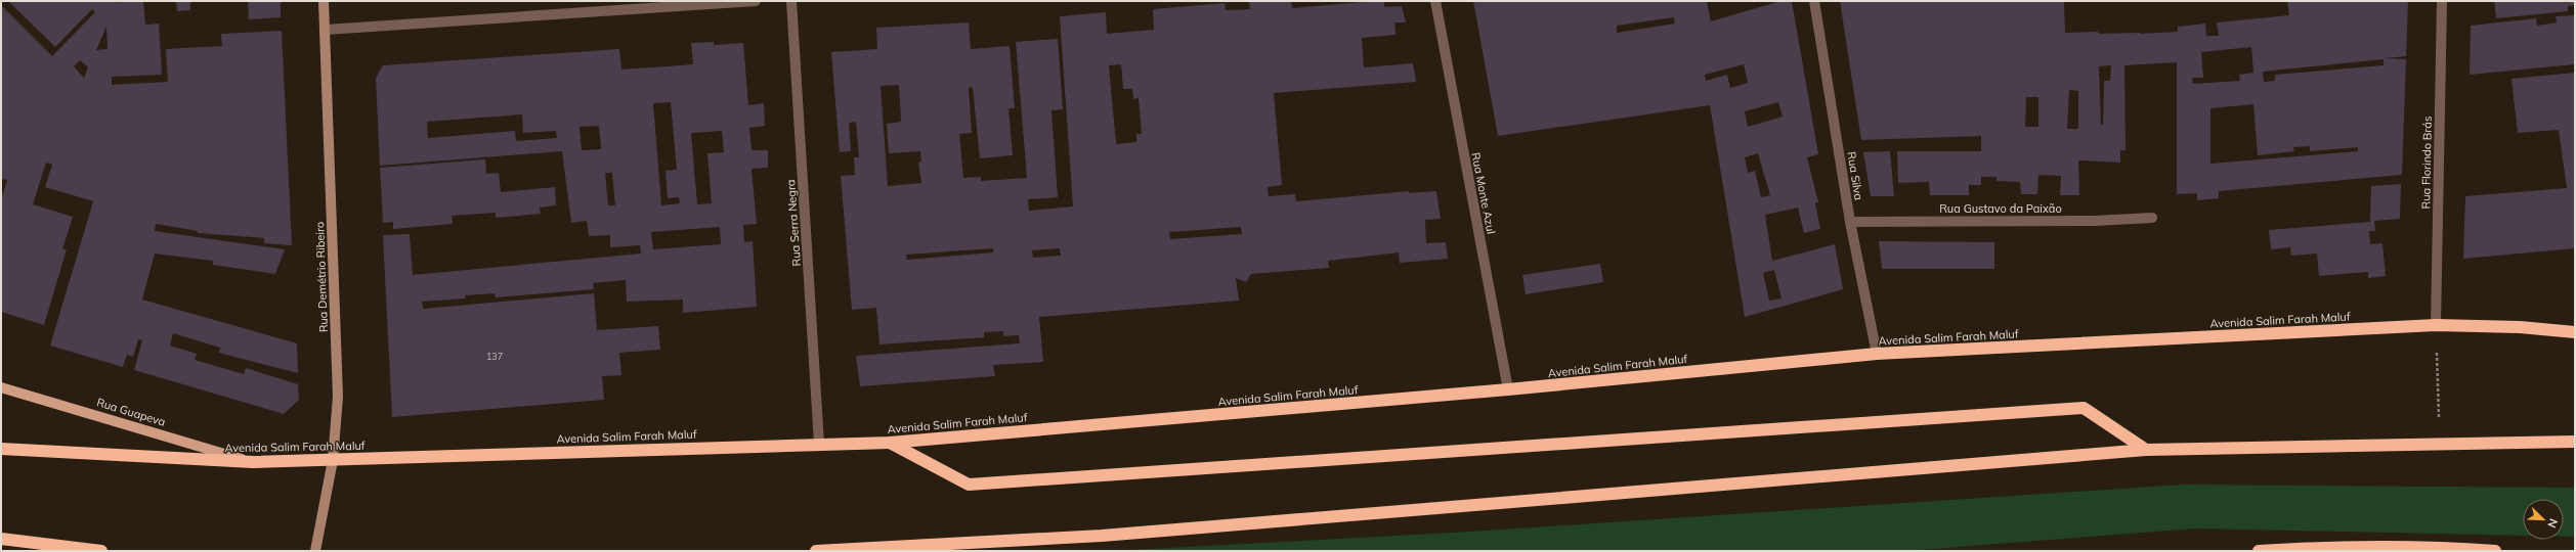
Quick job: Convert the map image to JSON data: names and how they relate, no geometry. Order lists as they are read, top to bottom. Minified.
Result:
{"streets":{"highway":["Avenida Salim Farah Maluf"],"main road":["Rua Demétrio Ribeiro","Rua Guapeva"],"street":["Rua Florindo Brás","Rua Silva","Rua Monte Azul","Rua Gustavo da Paixão","Rua Serra Negra"]},"crossings":[["Rua Florindo Brás","Avenida Salim Farah Maluf"],["Rua Silva","Rua Gustavo da Paixão"],["Rua Silva","Avenida Salim Farah Maluf"],["Rua Monte Azul","Avenida Salim Farah Maluf"],["Rua Serra Negra","Avenida Salim Farah Maluf"],["Rua Demétrio Ribeiro","Avenida Salim Farah Maluf"],["Avenida Salim Farah Maluf","Rua Guapeva"]],"house_numbers":["137"],"north":"bottom right"}
